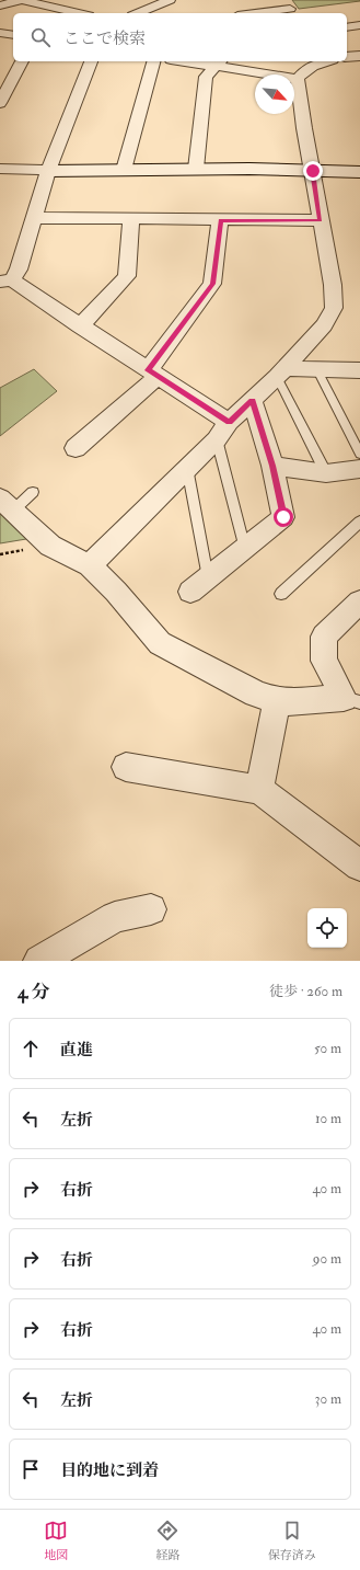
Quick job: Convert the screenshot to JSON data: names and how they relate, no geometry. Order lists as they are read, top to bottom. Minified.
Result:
{"north":"bottom right","page":{"search":"ここで検索","heading":["4 分","徒歩 · 260 m"],"list":[["直進","50 m"],["左折","10 m"],["右折","40 m"],["右折","90 m"],["右折","40 m"],["左折","30 m"],"目的地に到着"],"nav":["地図","経路","保存済み"]}}
